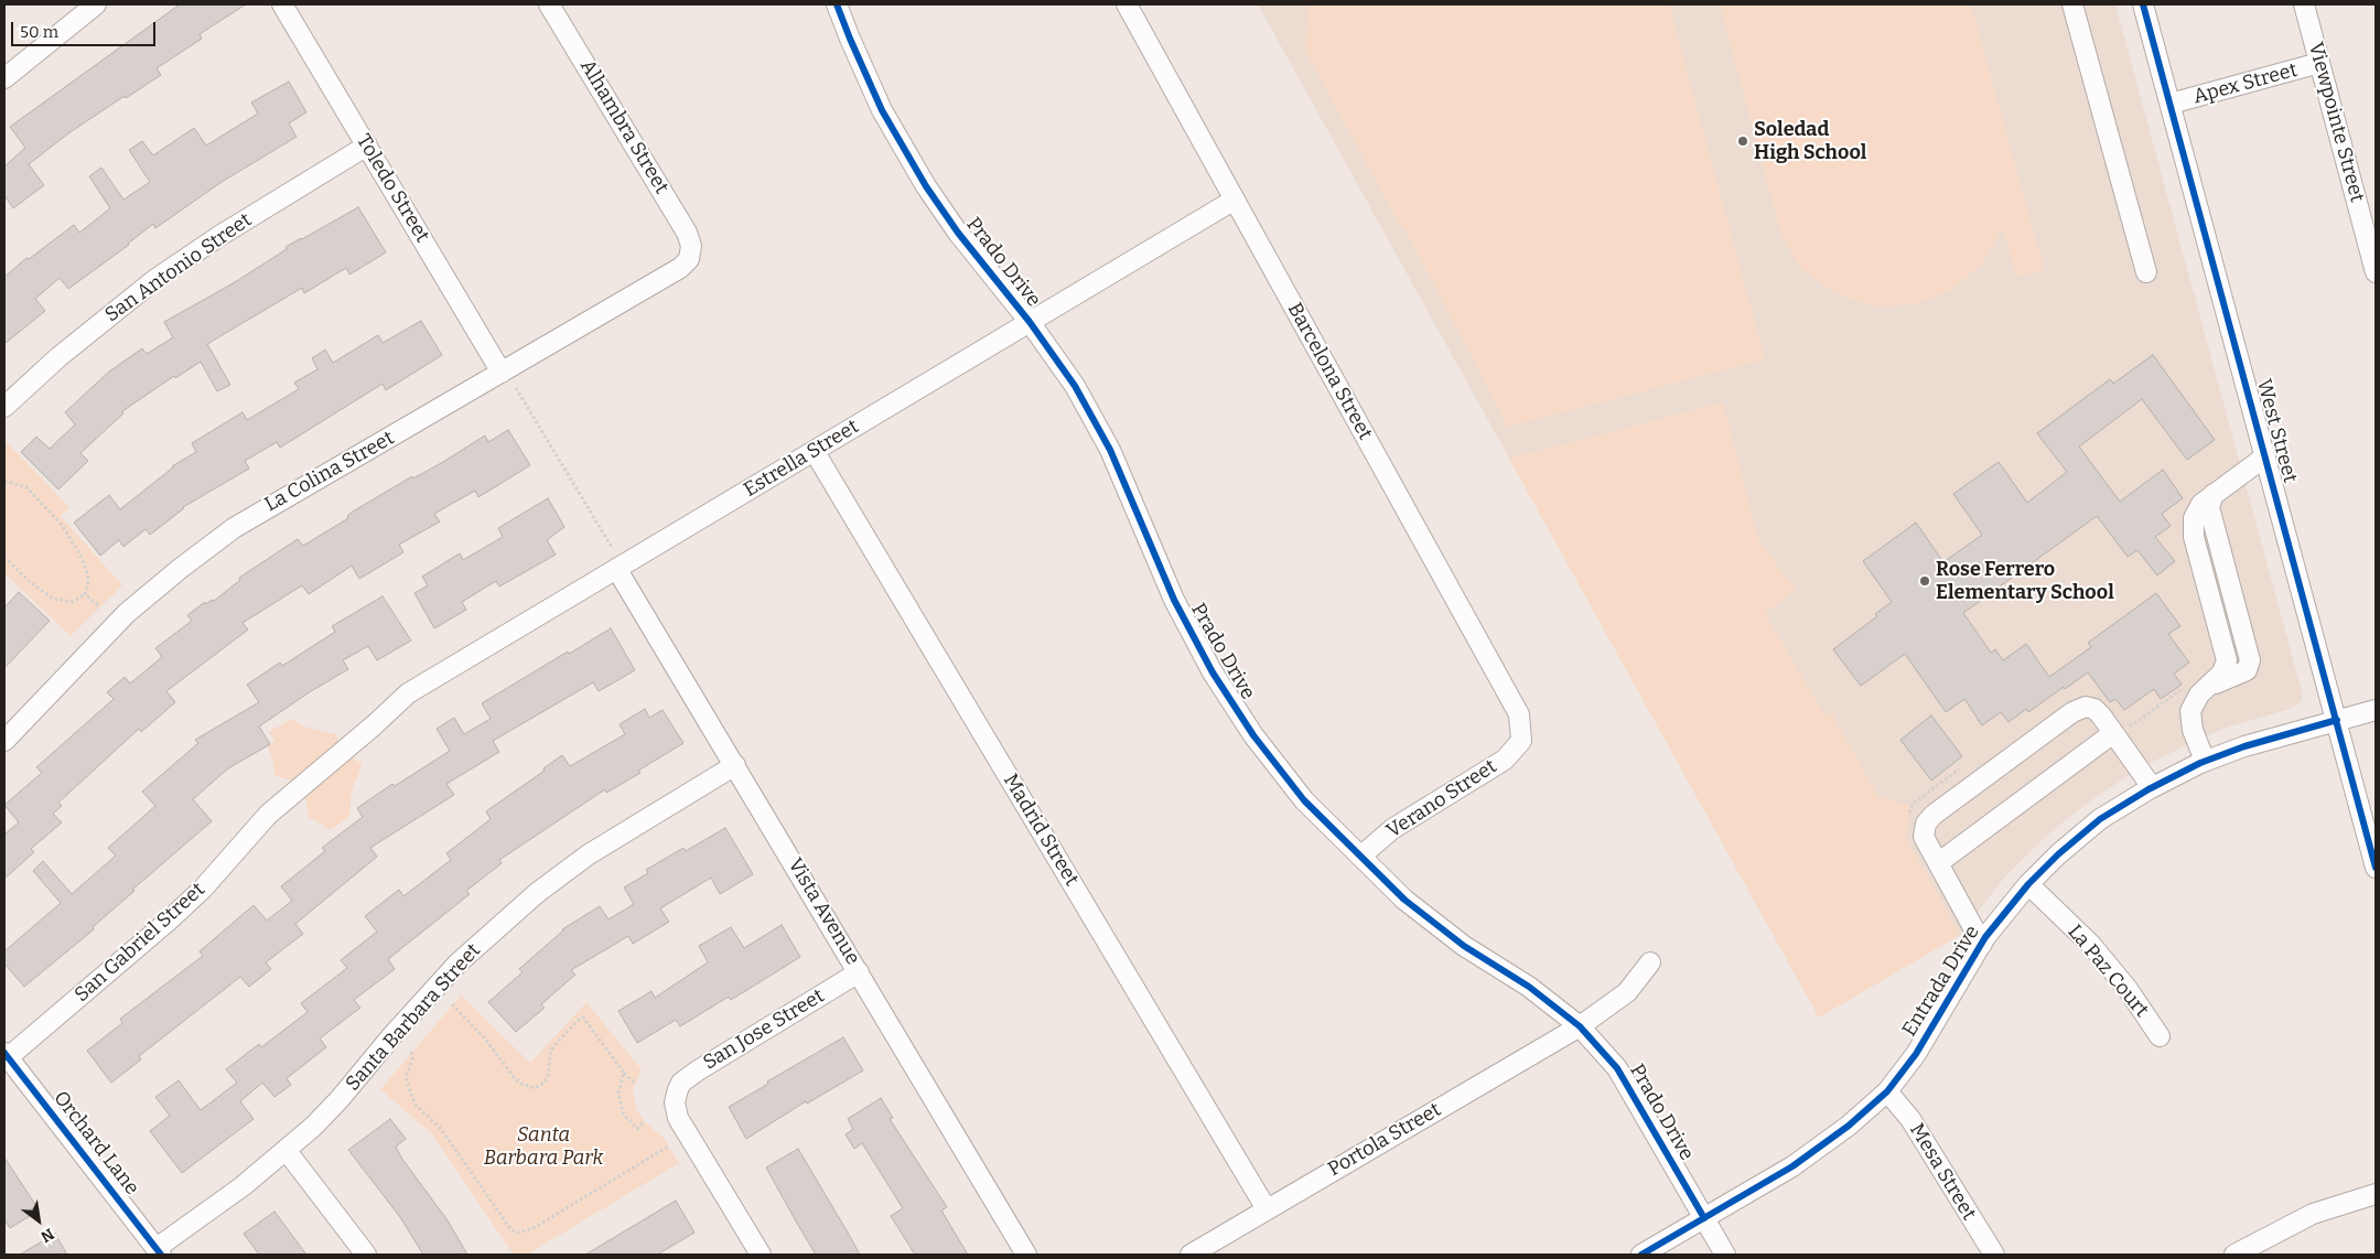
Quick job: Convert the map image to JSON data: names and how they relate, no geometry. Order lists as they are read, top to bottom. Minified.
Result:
{"streets":{"street":["Apex Street","Viewpointe Street","Alhambra Street","Toledo Street","Prado Drive","San Antonio Street","Barcelona Street","West Street","Estrella Street","La Colina Street","Verano Street","Madrid Street","Vista Avenue","San Gabriel Street","La Paz Court","Entrada Drive","Santa Barbara Street","San Jose Street","Portola Street","Orchard Lane","Mesa Street"]},"crossings":[["Apex Street","Viewpointe Street"],["Apex Street","West Street"],["Alhambra Street","La Colina Street"],["Toledo Street","San Antonio Street"],["Toledo Street","La Colina Street"],["Prado Drive","Estrella Street"],["Prado Drive","Verano Street"],["Prado Drive","Entrada Drive"],["Prado Drive","Portola Street"],["Barcelona Street","Estrella Street"],["Barcelona Street","Verano Street"],["West Street","Entrada Drive"],["Estrella Street","Madrid Street"],["Estrella Street","Vista Avenue"],["Estrella Street","San Gabriel Street"],["Madrid Street","Portola Street"],["Vista Avenue","Santa Barbara Street"],["Vista Avenue","San Jose Street"],["San Gabriel Street","Orchard Lane"],["La Paz Court","Entrada Drive"],["Entrada Drive","Mesa Street"],["Santa Barbara Street","Orchard Lane"]],"parks":["Santa Barbara Park"],"places":["Soledad High School","Rose Ferrero Elementary School"],"scale_bar":"50 m","north":"bottom right"}
